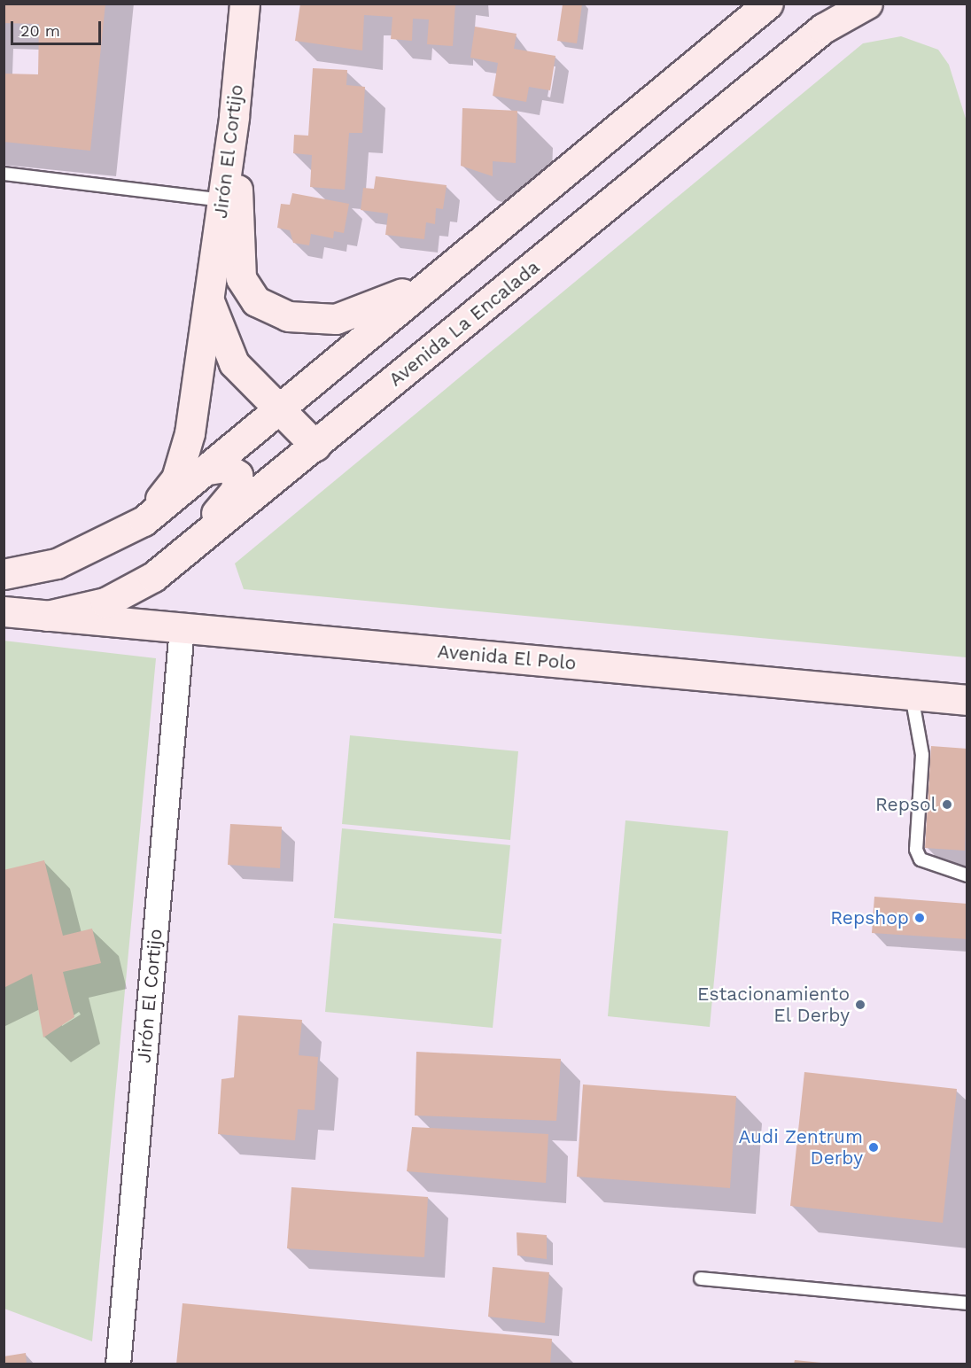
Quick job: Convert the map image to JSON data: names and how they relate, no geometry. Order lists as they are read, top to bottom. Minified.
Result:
{"streets":{"main road":["Jirón El Cortijo","Avenida La Encalada","Avenida El Polo"]},"crossings":[["Jirón El Cortijo","Avenida El Polo"],["Avenida La Encalada","Avenida El Polo"]],"places":["Repsol","Repshop","Estacionamiento El Derby","Audi Zentrum Derby"],"scale_bar":"20 m"}
